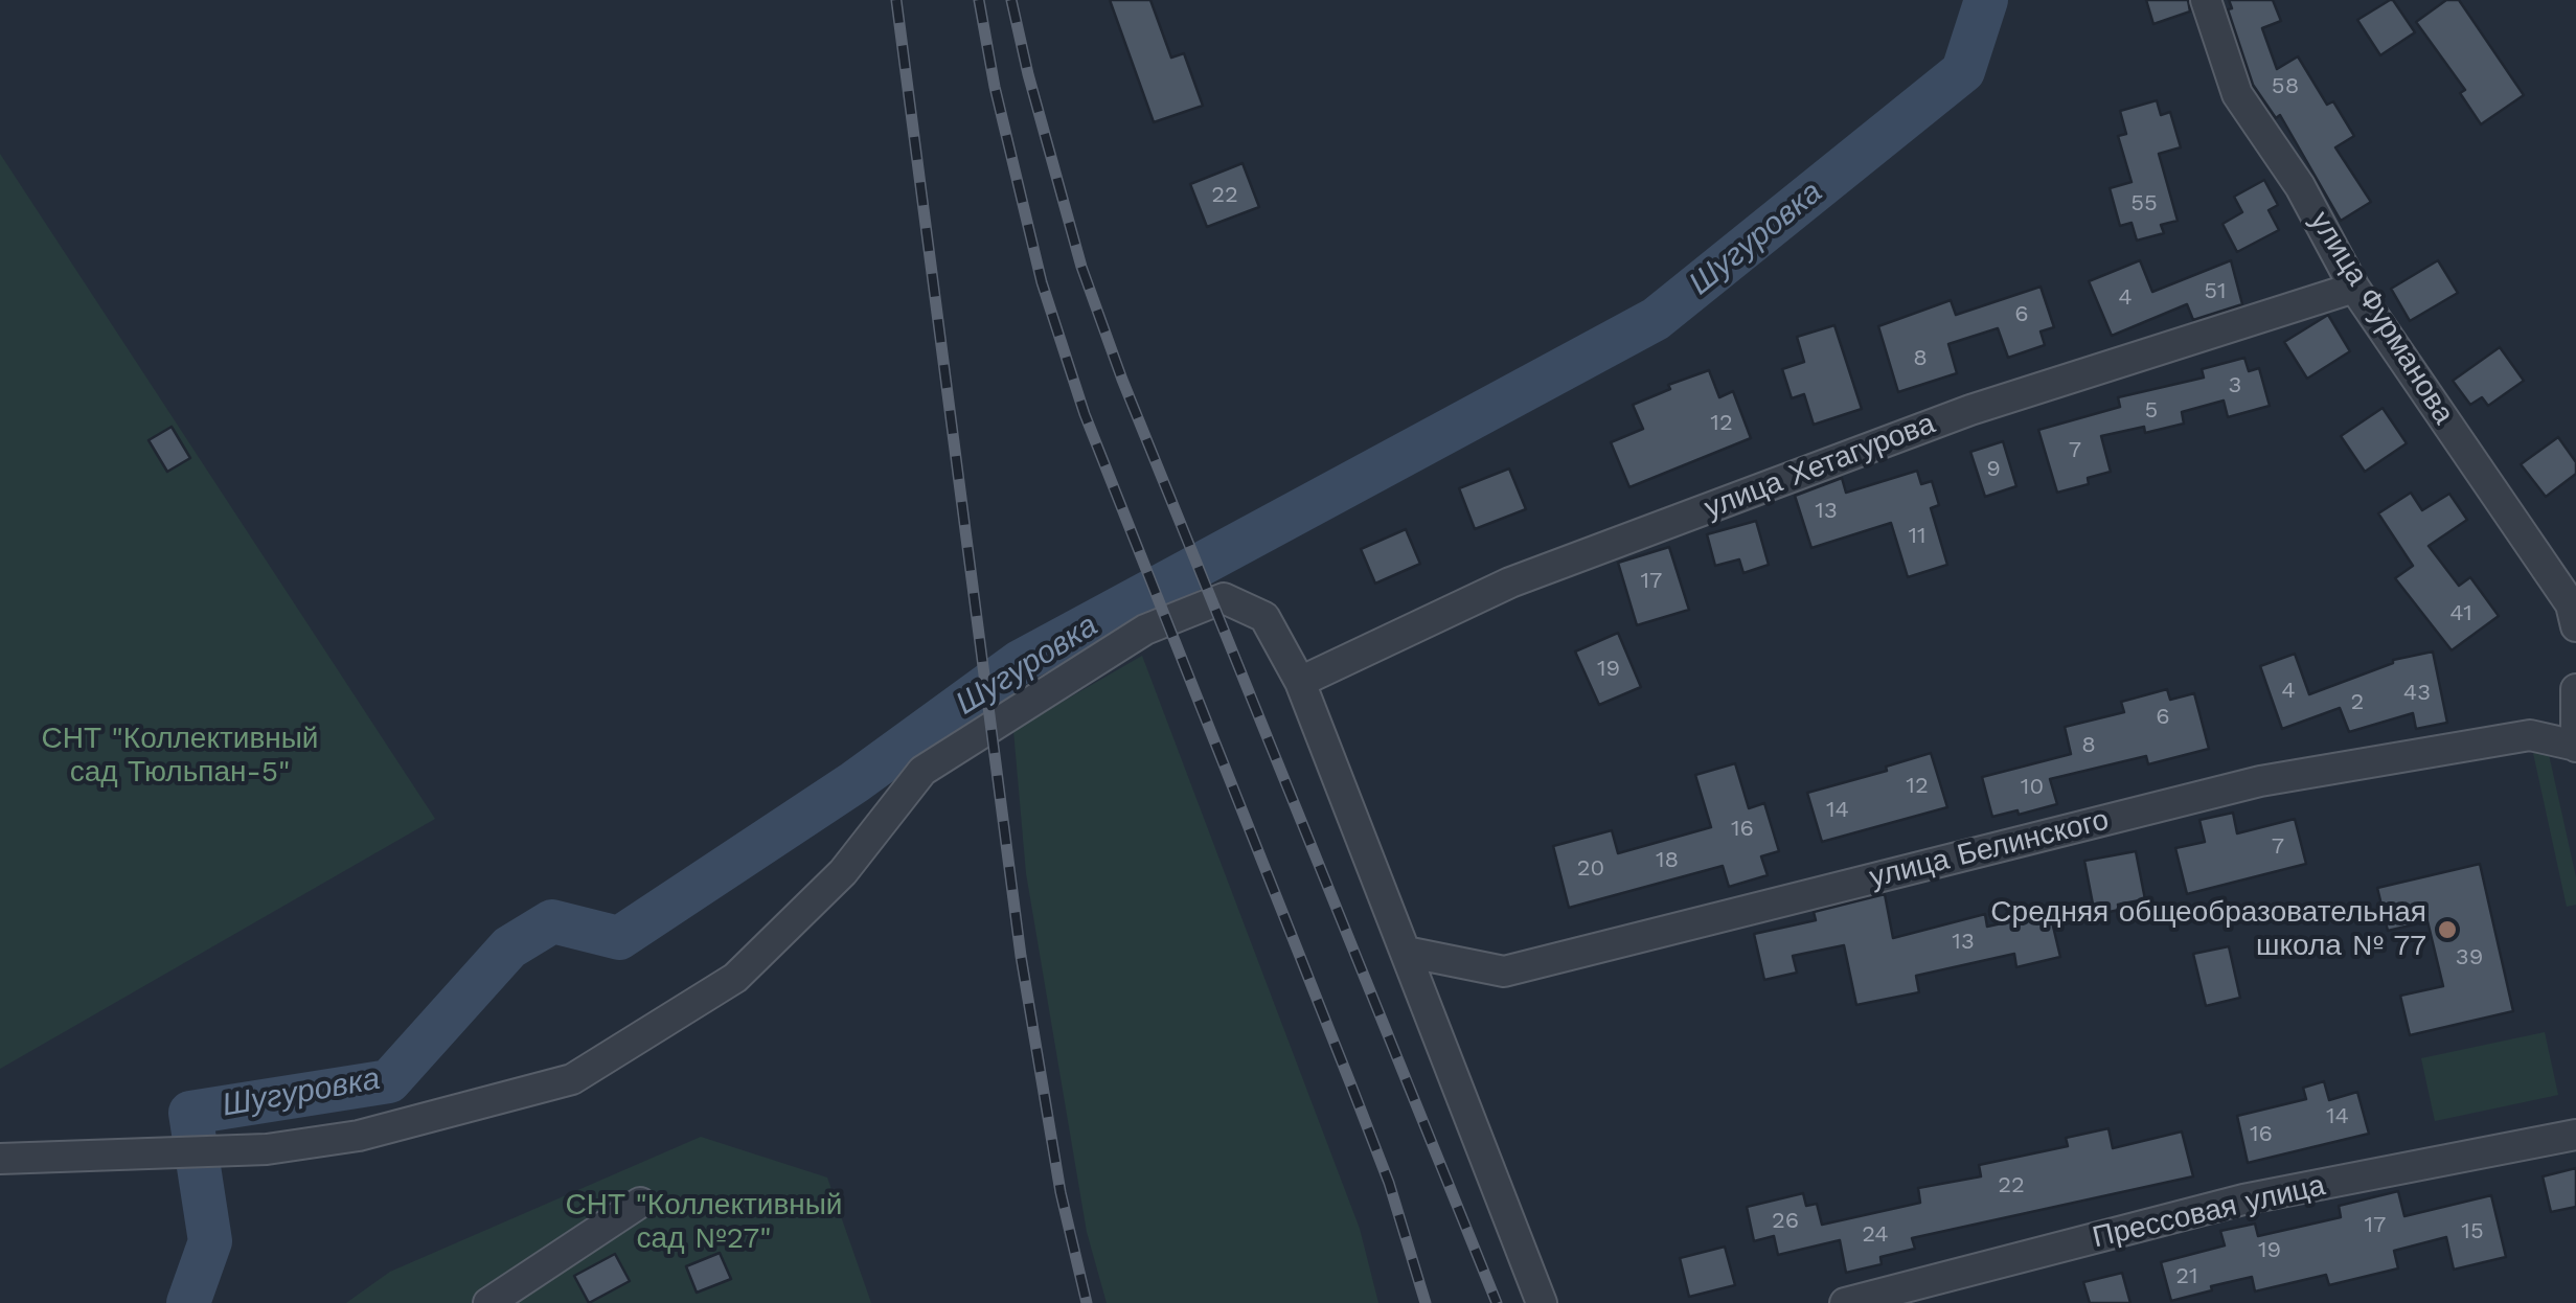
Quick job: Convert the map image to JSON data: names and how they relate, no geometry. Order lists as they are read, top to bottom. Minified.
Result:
{"streets":{"street":["улица Фурманова","улица Хетагурова","улица Белинского","Прессовая улица"]},"crossings":[["улица Фурманова","улица Хетагурова"]],"water":["Шугуровка"],"parks":["СНТ \"Коллективный сад Тюльпан-5\"","СНТ \"Коллективный сад №27\""],"places":["Средняя общеобразовательная школа № 77"],"house_numbers":["58","22","55","51","4","6","8","3","5","12","7","9","13","11","17","41","19","4","43","2","6","8","12","10","14","16","7","18","20","13","39","14","16","22","26","17","15","24","19","21"]}
